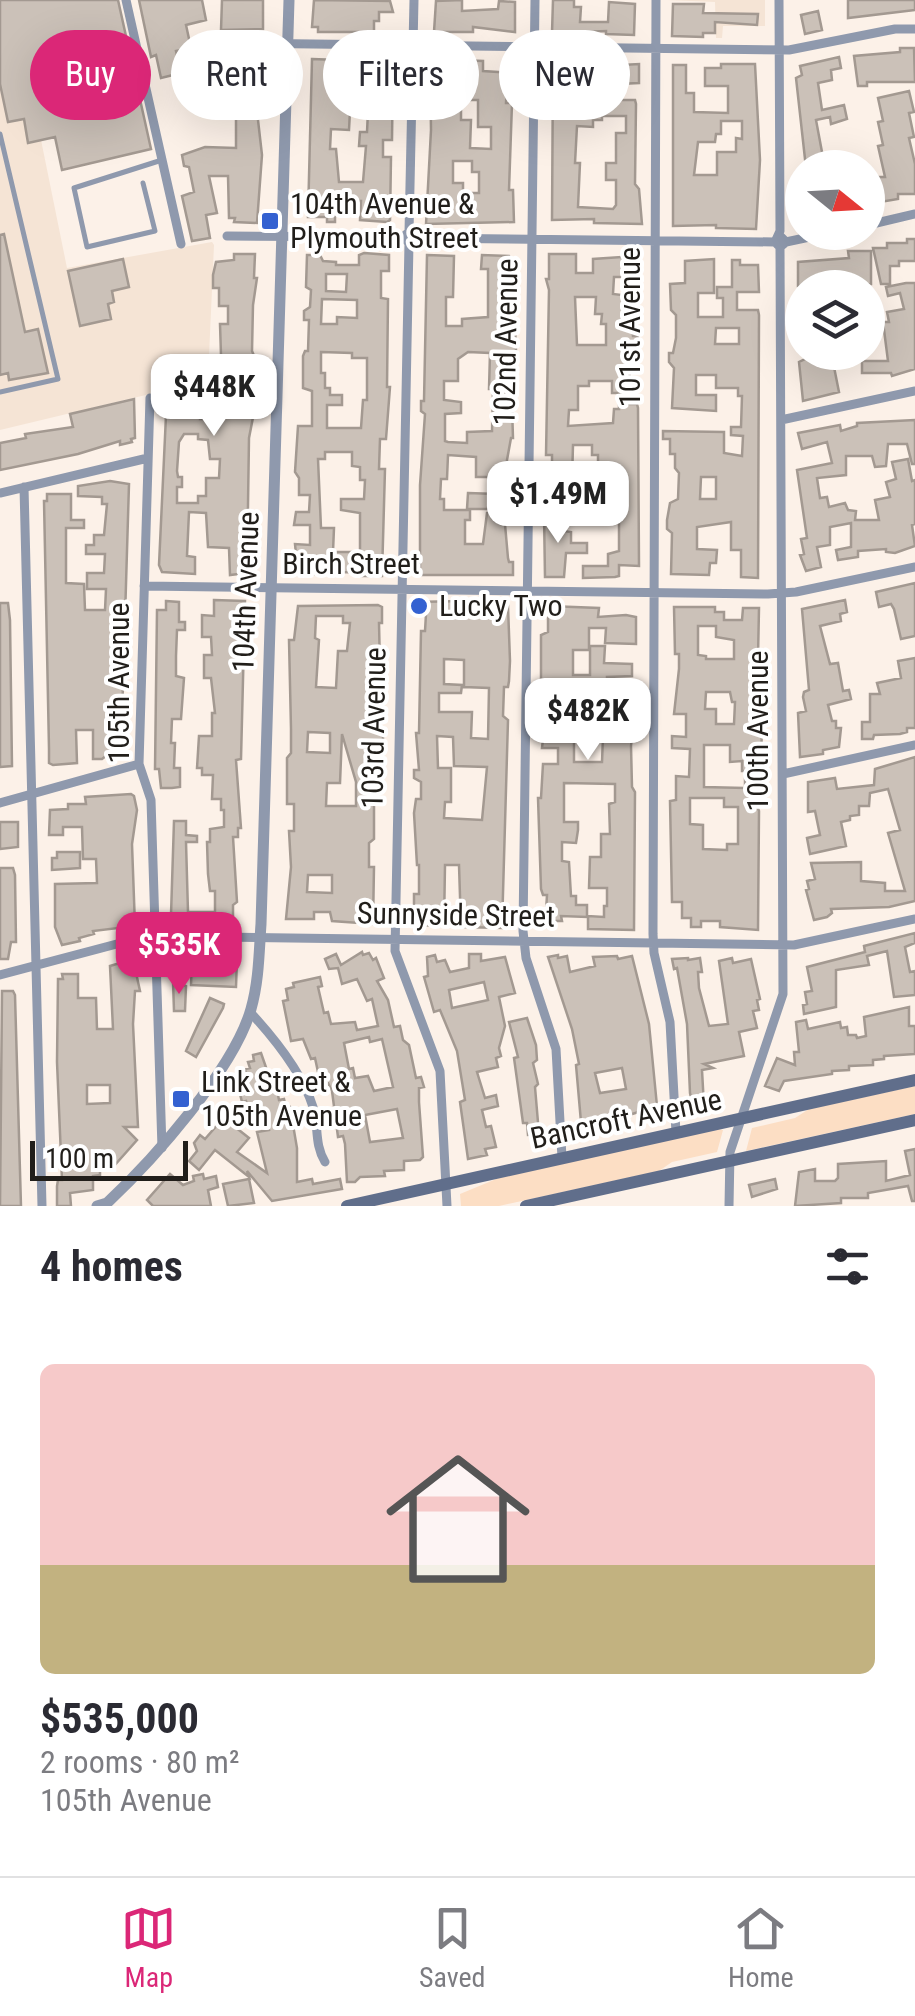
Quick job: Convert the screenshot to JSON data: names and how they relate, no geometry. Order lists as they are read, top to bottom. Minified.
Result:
{"streets":{"main road":["Bancroft Avenue"],"street":["101st Avenue","102nd Avenue","Birch Street","104th Avenue","105th Avenue","103rd Avenue","100th Avenue","Sunnyside Street"]},"crossings":[["101st Avenue","Birch Street"],["101st Avenue","Sunnyside Street"],["101st Avenue","Bancroft Avenue"],["102nd Avenue","Birch Street"],["102nd Avenue","Sunnyside Street"],["102nd Avenue","Bancroft Avenue"],["Birch Street","104th Avenue"],["Birch Street","105th Avenue"],["Birch Street","103rd Avenue"],["Birch Street","100th Avenue"],["104th Avenue","105th Avenue"],["104th Avenue","Sunnyside Street"],["105th Avenue","Sunnyside Street"],["103rd Avenue","Sunnyside Street"],["103rd Avenue","Bancroft Avenue"],["100th Avenue","Sunnyside Street"],["100th Avenue","Bancroft Avenue"]],"places":{"transit":["104th Avenue & Plymouth Street","Link Street & 105th Avenue"],"other":["Lucky Two"]},"scale_bar":"100 m","north":"right","page":{"chip":["Buy","Rent","Filters","New"],"price":["$448K","$1.49M","$482K","$535K"],"scale":"100 m","heading":"4 homes","list":[{"name":"$535,000","note":"2 rooms · 80 m² · 105th Avenue"}],"tabs":["Map","Saved","Home"]}}
